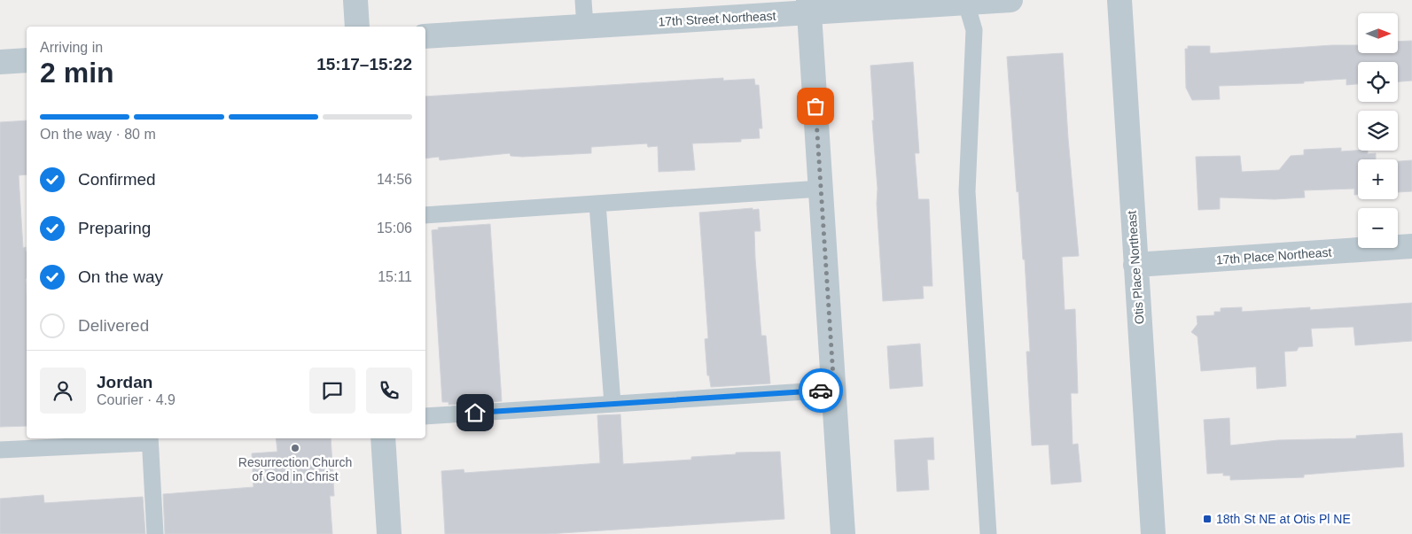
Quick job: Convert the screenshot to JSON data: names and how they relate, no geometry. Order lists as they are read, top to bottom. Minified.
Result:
{"streets":{"street":["17th Street Northeast","17th Place Northeast","Otis Place Northeast"]},"crossings":[["17th Place Northeast","Otis Place Northeast"]],"places":{"other":["Resurrection Church of God in Christ"],"transit":["18th St NE at Otis Pl NE"]},"north":"right","page":{"map_buttons":["+","−"],"heading":["2 min","Arriving in","15:17–15:22"],"panel":["Jordan","Courier · 4.9"],"bar":"On the way · 80 m","list":[["Confirmed","14:56"],["Preparing","15:06"],["On the way","15:11"],"Delivered"]}}
